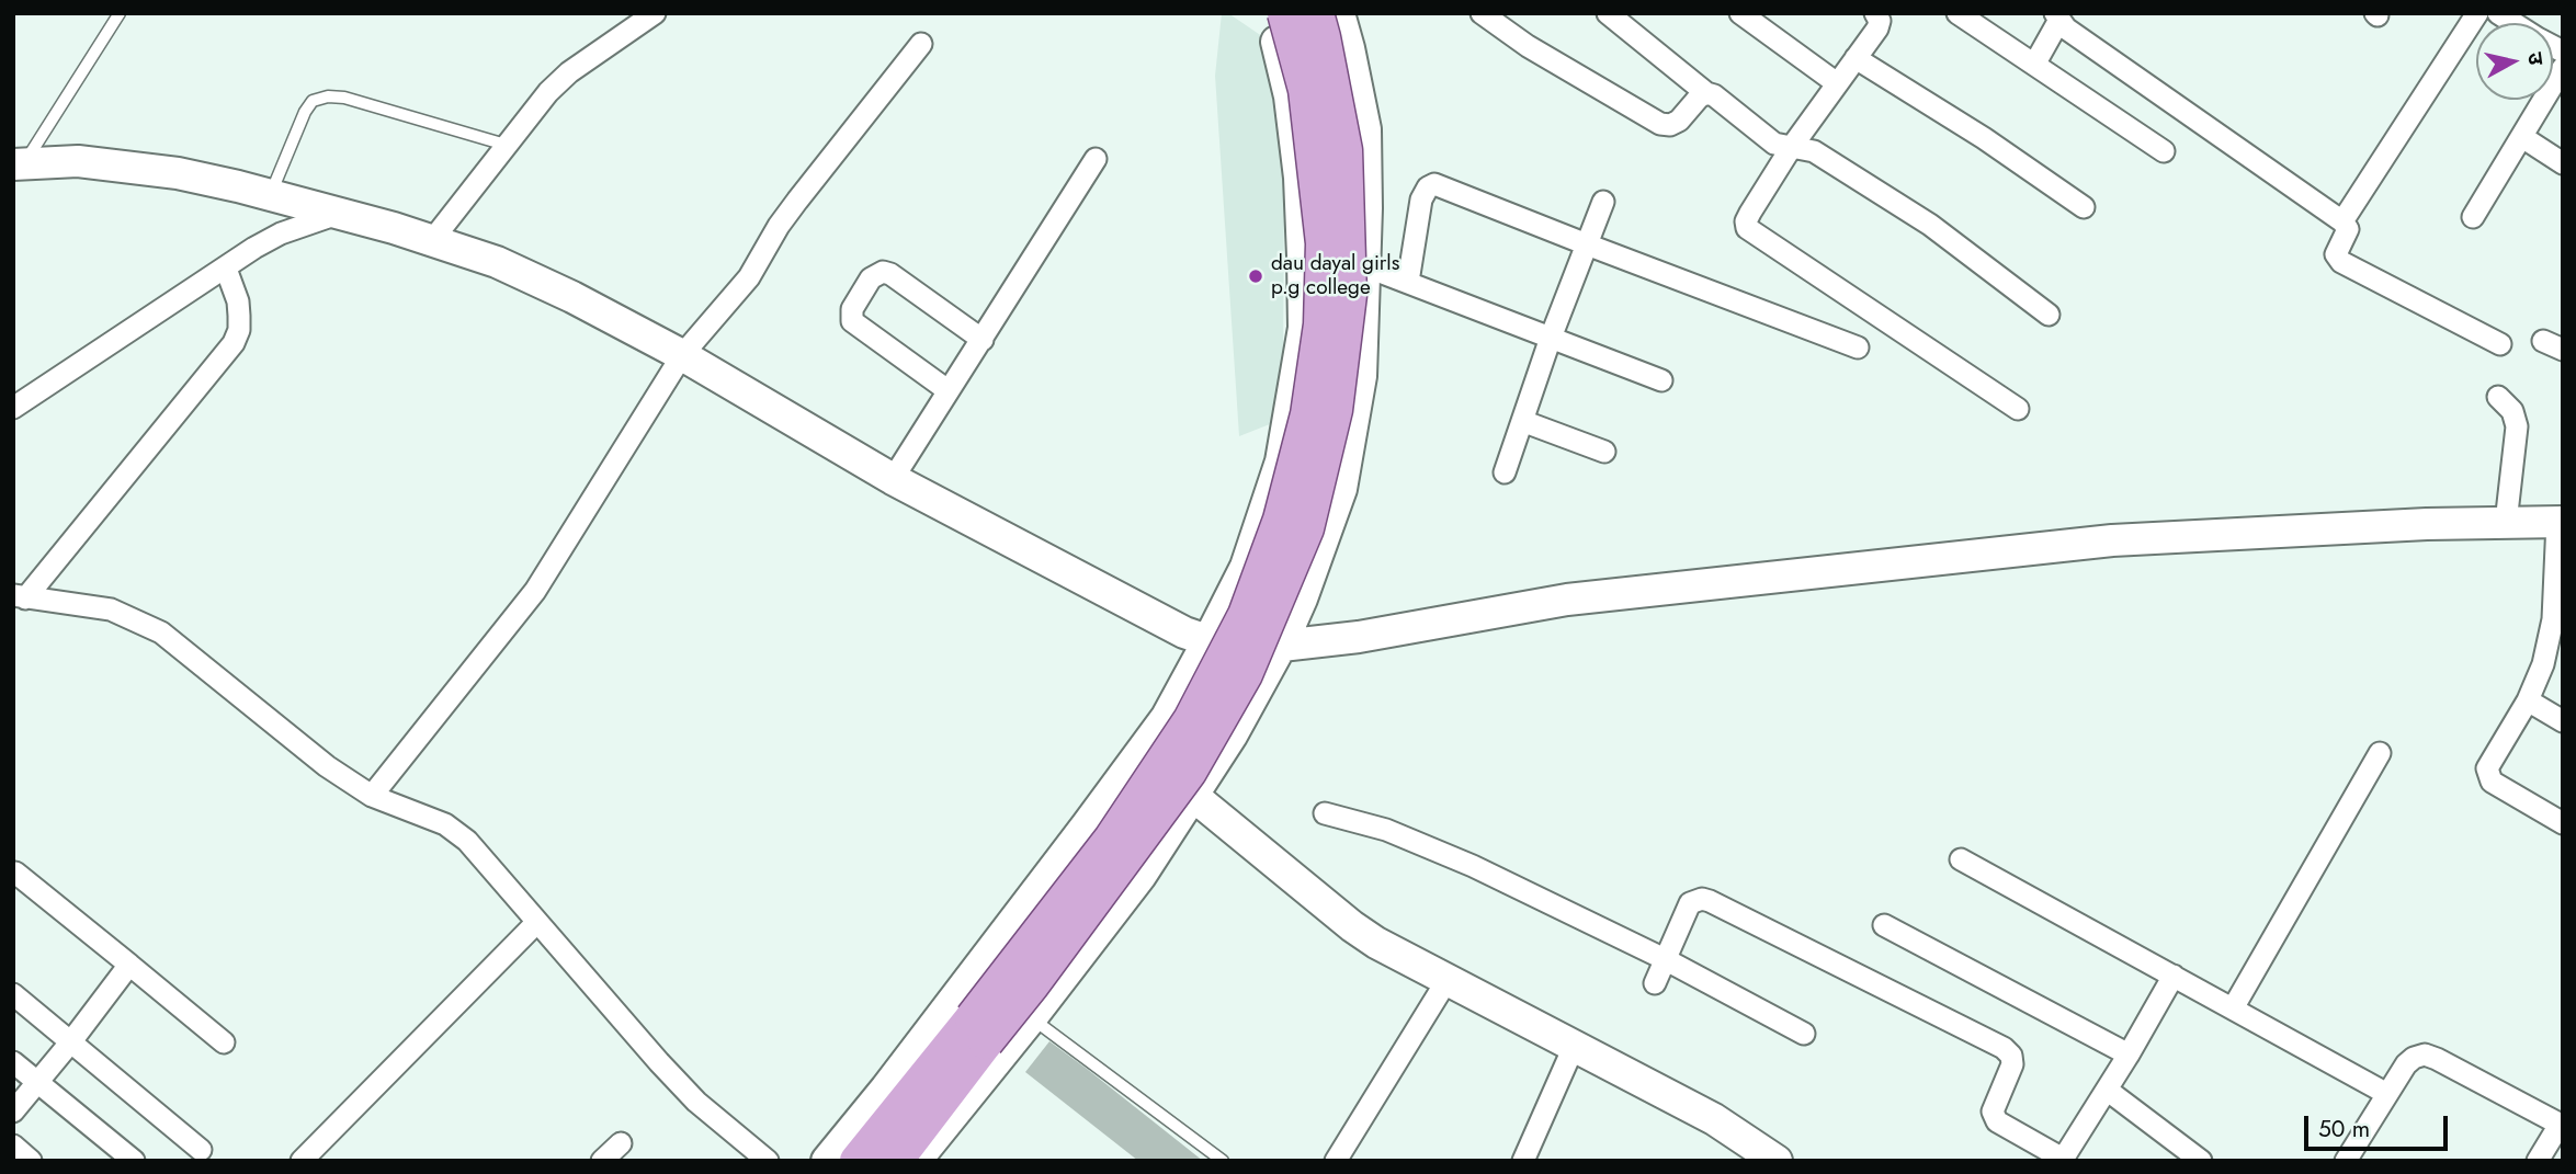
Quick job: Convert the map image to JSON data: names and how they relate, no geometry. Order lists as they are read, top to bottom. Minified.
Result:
{"places":["dau dayal girls p.g college"],"scale_bar":"50 m","north":"right"}
